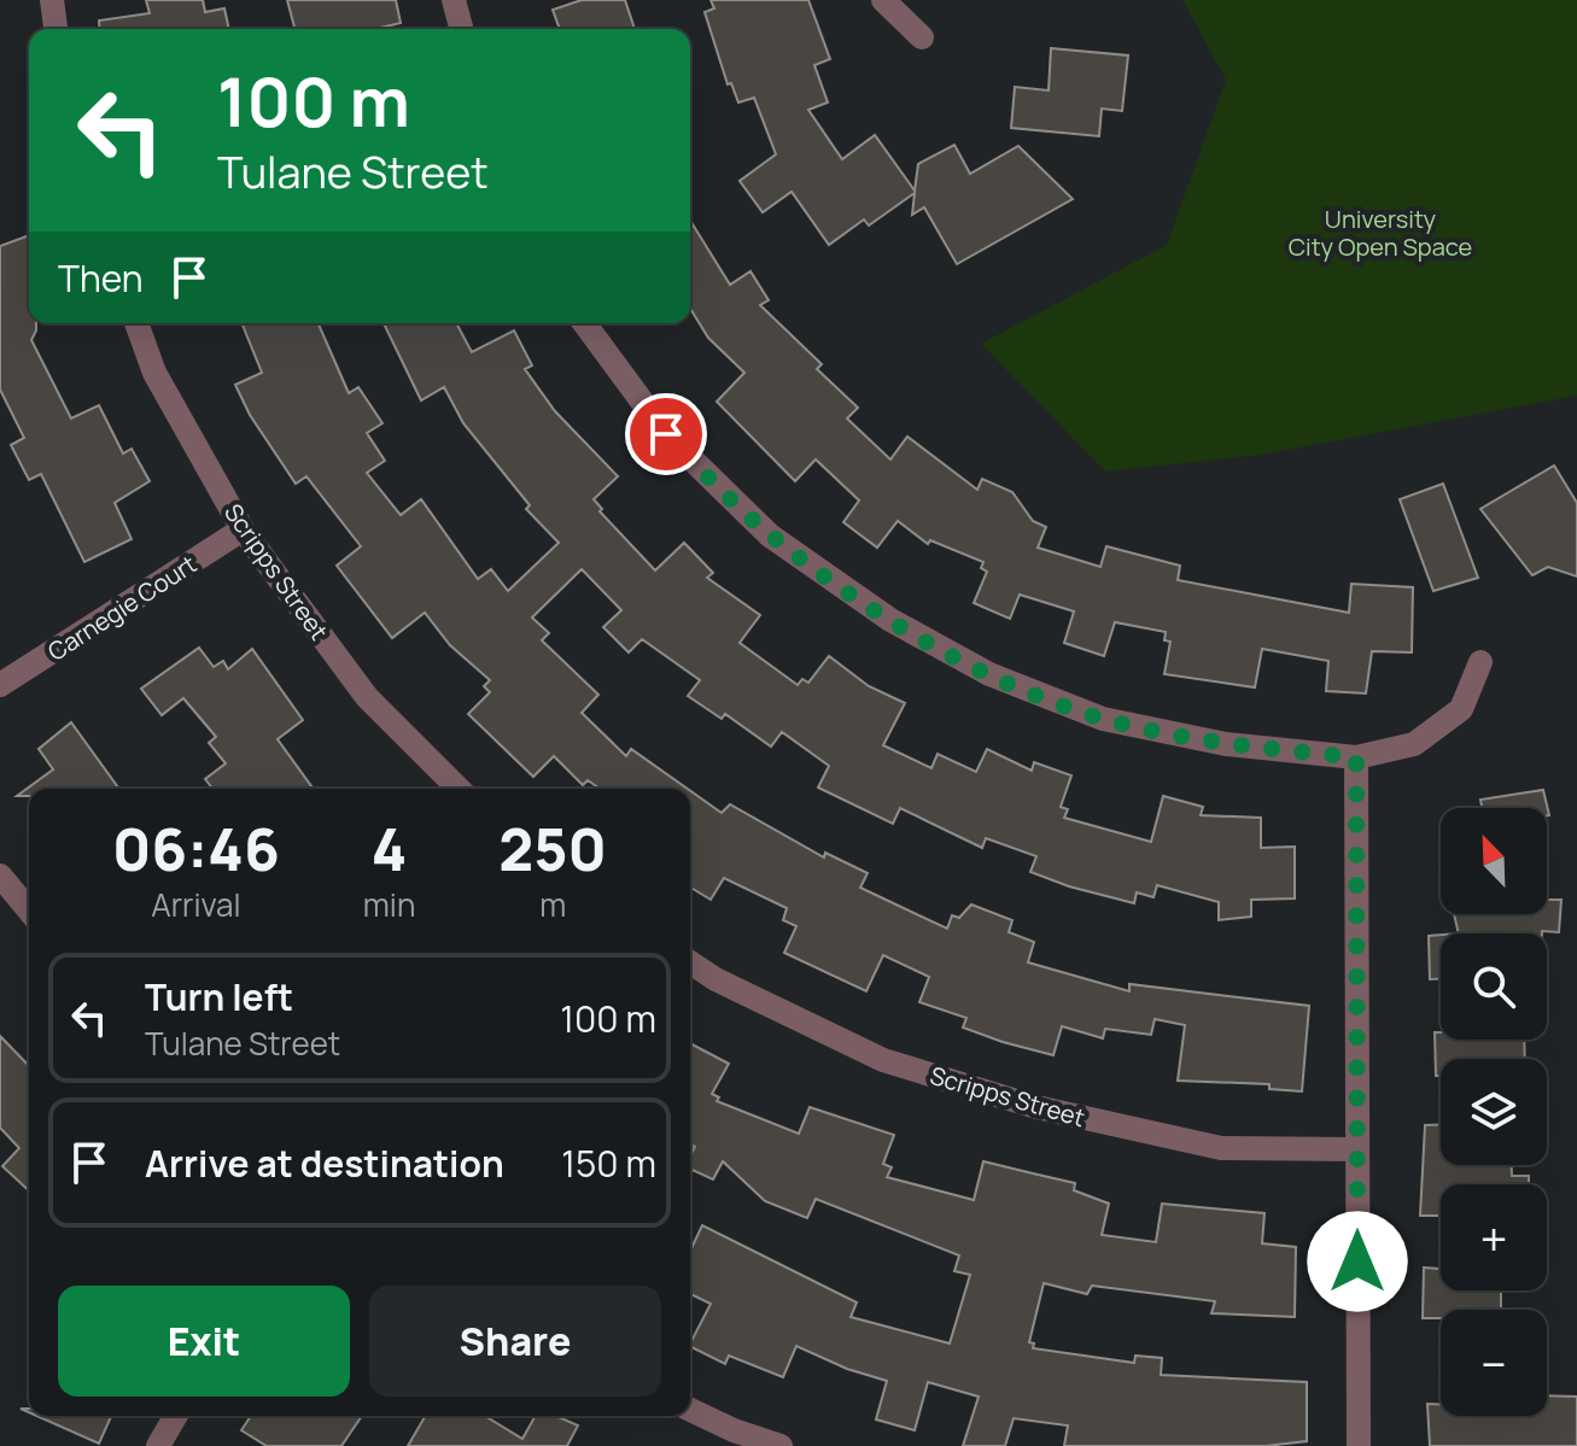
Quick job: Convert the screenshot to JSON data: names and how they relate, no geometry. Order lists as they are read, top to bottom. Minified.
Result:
{"streets":{"street":["Scripps Street","Carnegie Court"]},"crossings":[["Scripps Street","Carnegie Court"]],"parks":["University City Open Space"],"north":"top left","page":{"turn":["100 m","Tulane Street"],"then":"Then","eta":["06:46","Arrival","4","min","250","m"],"map_buttons":["+","−"],"list":[{"name":"Turn left","note":"Tulane Street","value":"100 m"},{"name":"Arrive at destination","value":"150 m"}],"buttons":["Exit","Share"]}}
